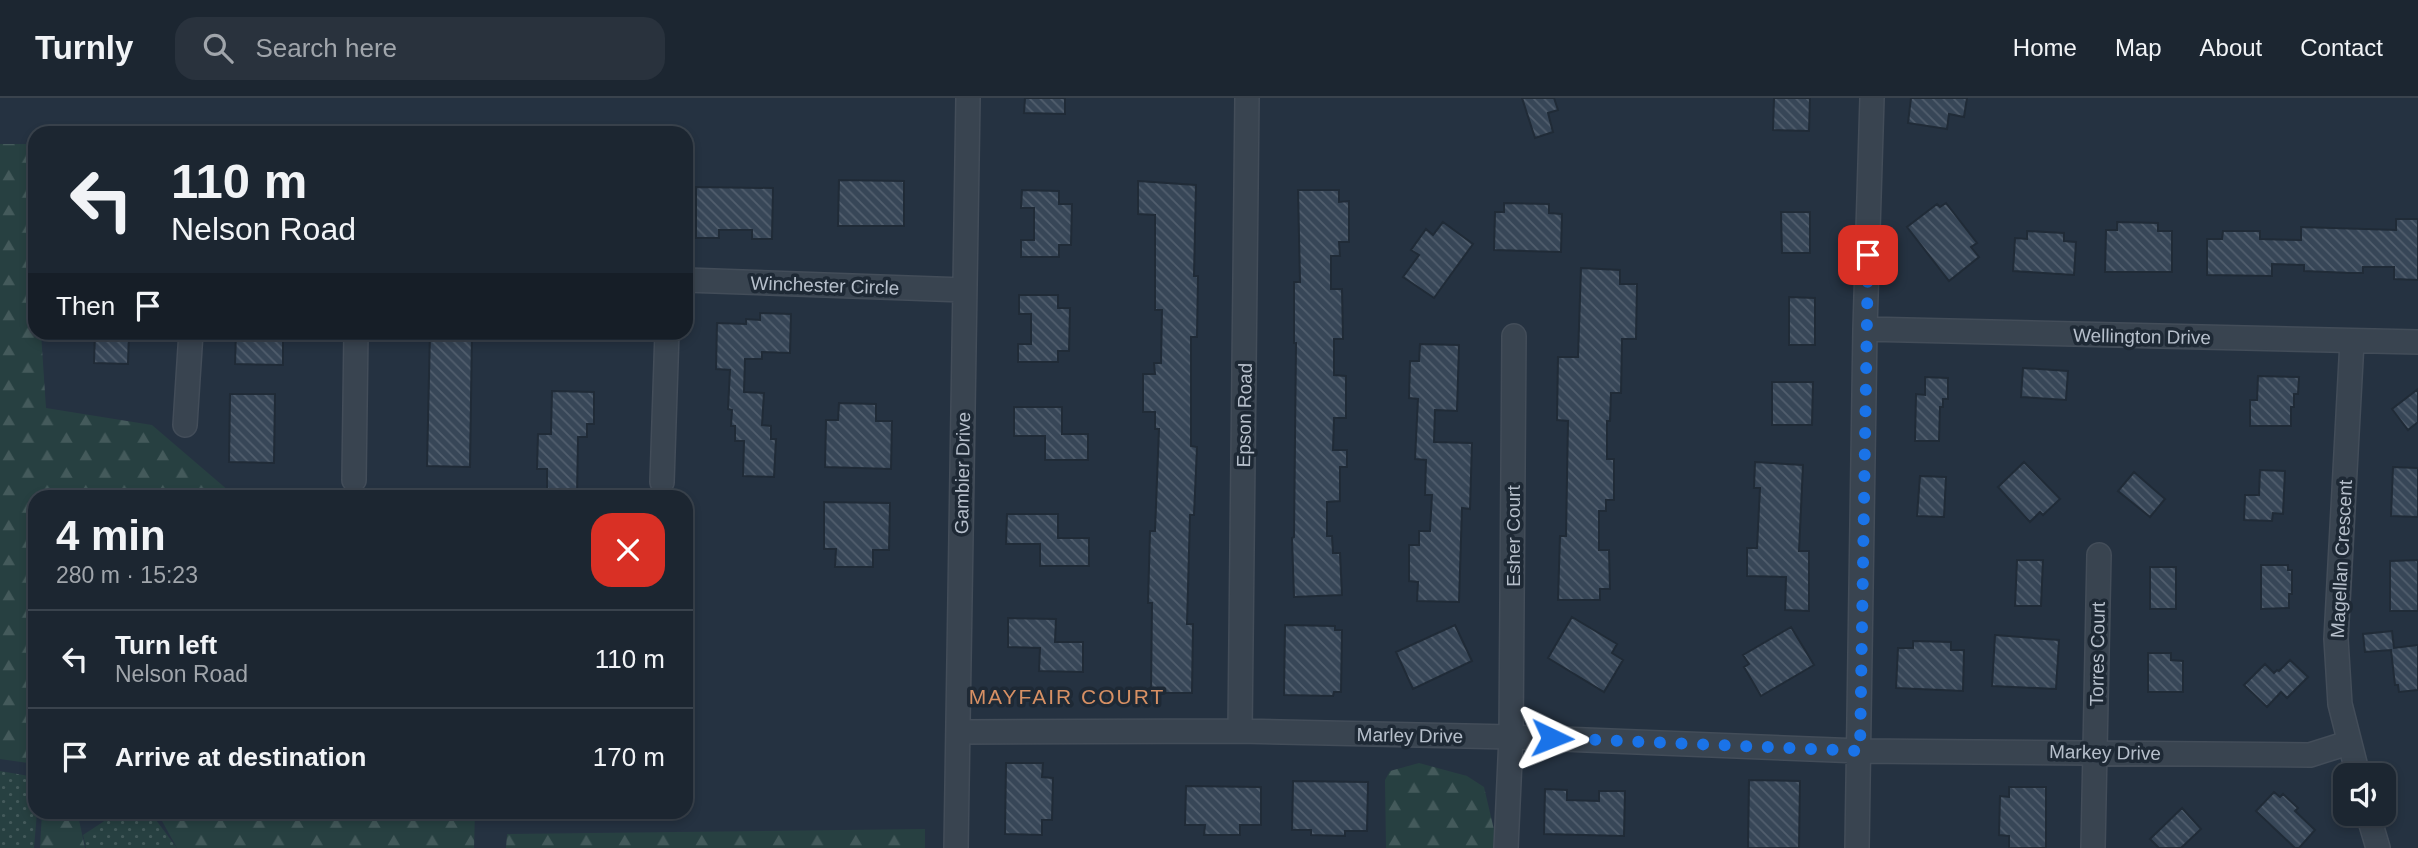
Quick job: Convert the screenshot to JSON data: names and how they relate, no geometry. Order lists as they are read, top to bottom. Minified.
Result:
{"streets":{"street":["Winchester Circle","Wellington Drive","Epson Road","Gambier Drive","Esher Court","Magellan Crescent","Torres Court","Marley Drive","Markey Drive"]},"crossings":[["Winchester Circle","Gambier Drive"],["Wellington Drive","Magellan Crescent"],["Epson Road","Marley Drive"],["Gambier Drive","Marley Drive"],["Esher Court","Marley Drive"],["Magellan Crescent","Markey Drive"],["Torres Court","Markey Drive"],["Marley Drive","Markey Drive"]],"districts":["MAYFAIR COURT"],"page":{"header":"Turnly","search":"Search here","nav":["Home","Map","About","Contact"],"turn":["110 m","Nelson Road"],"then":"Then","heading":["4 min","280 m · 15:23"],"list":[{"name":"Turn left","note":"Nelson Road","value":"110 m"},{"name":"Arrive at destination","value":"170 m"}]}}
